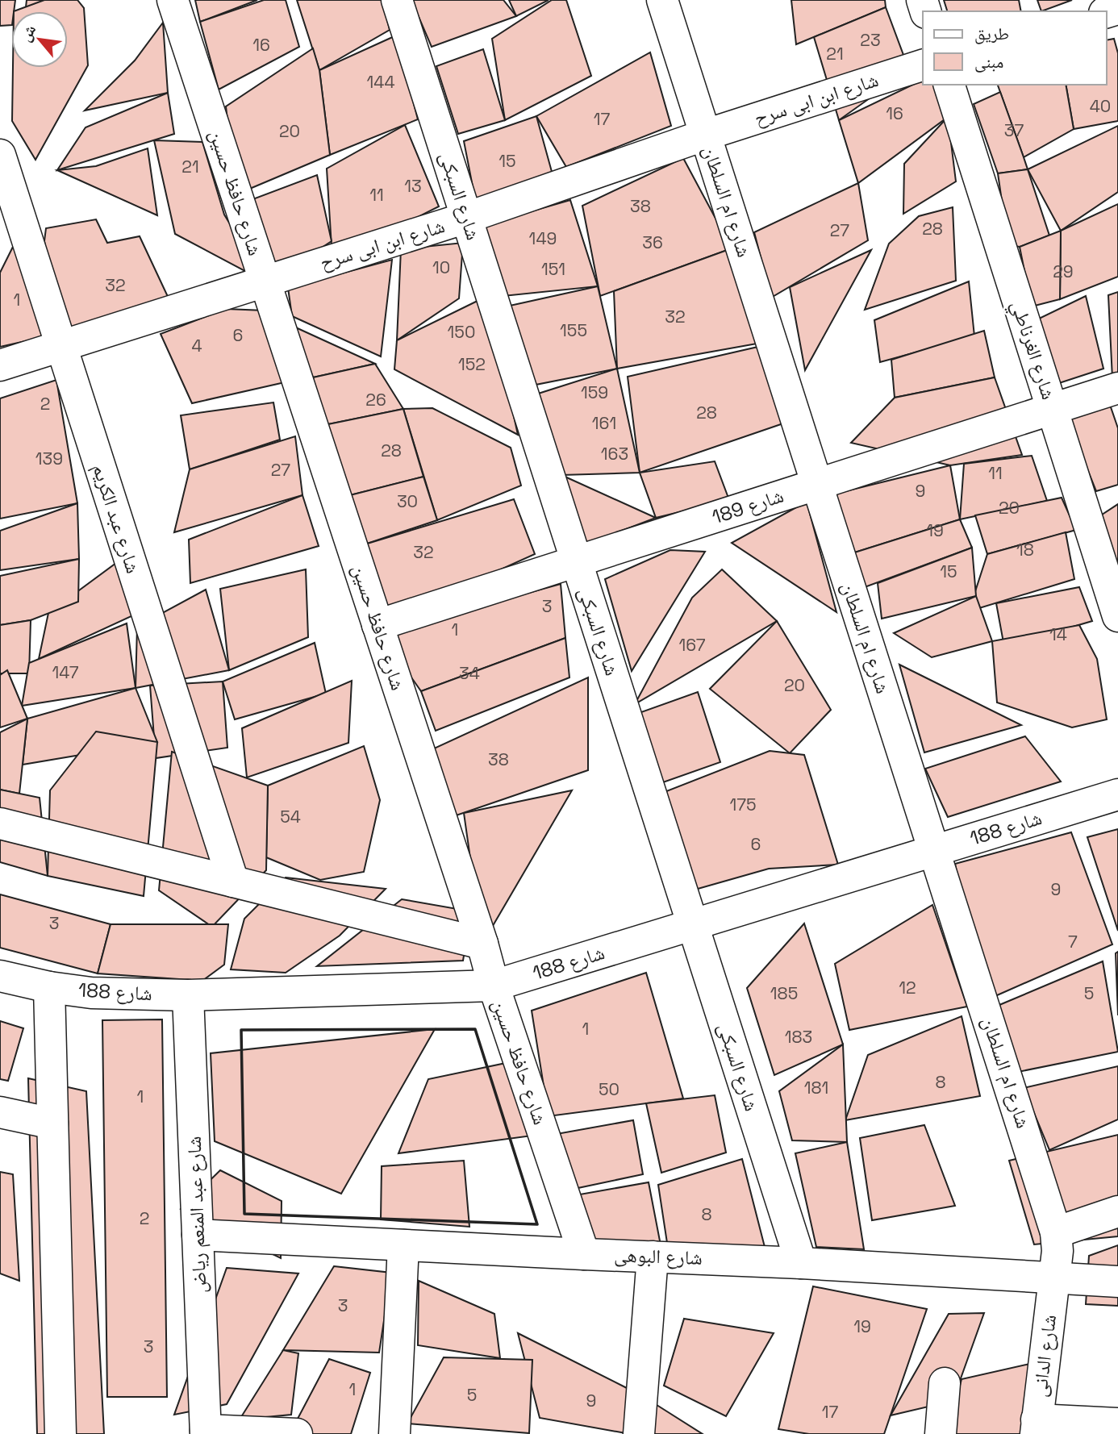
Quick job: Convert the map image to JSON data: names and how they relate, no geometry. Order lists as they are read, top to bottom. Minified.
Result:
{"streets":{"street":["شارع ابن ابى سرح","شارع حافظ حسين","شارع السبكى","شارع ام السلطان","شارع الغرناطي","شارع 189","شارع عبد الكريم","شارع 188","شارع عبد المنعم رياض","شارع البوهى","شارع الدانى"]},"crossings":[["شارع ابن ابى سرح","شارع حافظ حسين"],["شارع ابن ابى سرح","شارع السبكى"],["شارع ابن ابى سرح","شارع ام السلطان"],["شارع ابن ابى سرح","شارع عبد الكريم"],["شارع حافظ حسين","شارع 189"],["شارع حافظ حسين","شارع 188"],["شارع حافظ حسين","شارع البوهى"],["شارع السبكى","شارع 189"],["شارع السبكى","شارع 188"],["شارع السبكى","شارع البوهى"],["شارع ام السلطان","شارع 189"],["شارع ام السلطان","شارع 188"],["شارع ام السلطان","شارع البوهى"],["شارع ام السلطان","شارع الدانى"],["شارع الغرناطي","شارع 189"],["شارع 188","شارع عبد المنعم رياض"],["شارع عبد المنعم رياض","شارع البوهى"],["شارع البوهى","شارع الدانى"]],"house_numbers":["23","16","21","144","40","16","17","37","20","15","21","13","11","38","28","27","149","36","10","151","29","32","1","32","155","150","6","4","152","159","26","2","28","161","28","163","139","27","11","9","30","20","19","18","32","15","3","1","14","167","147","34","20","38","175","54","6","9","3","7","12","185","5","1","183","8","181","50","1","8","2","3","19","3","1","5","9","17"],"legend":["طريق","مبنى"],"north":"top left"}
